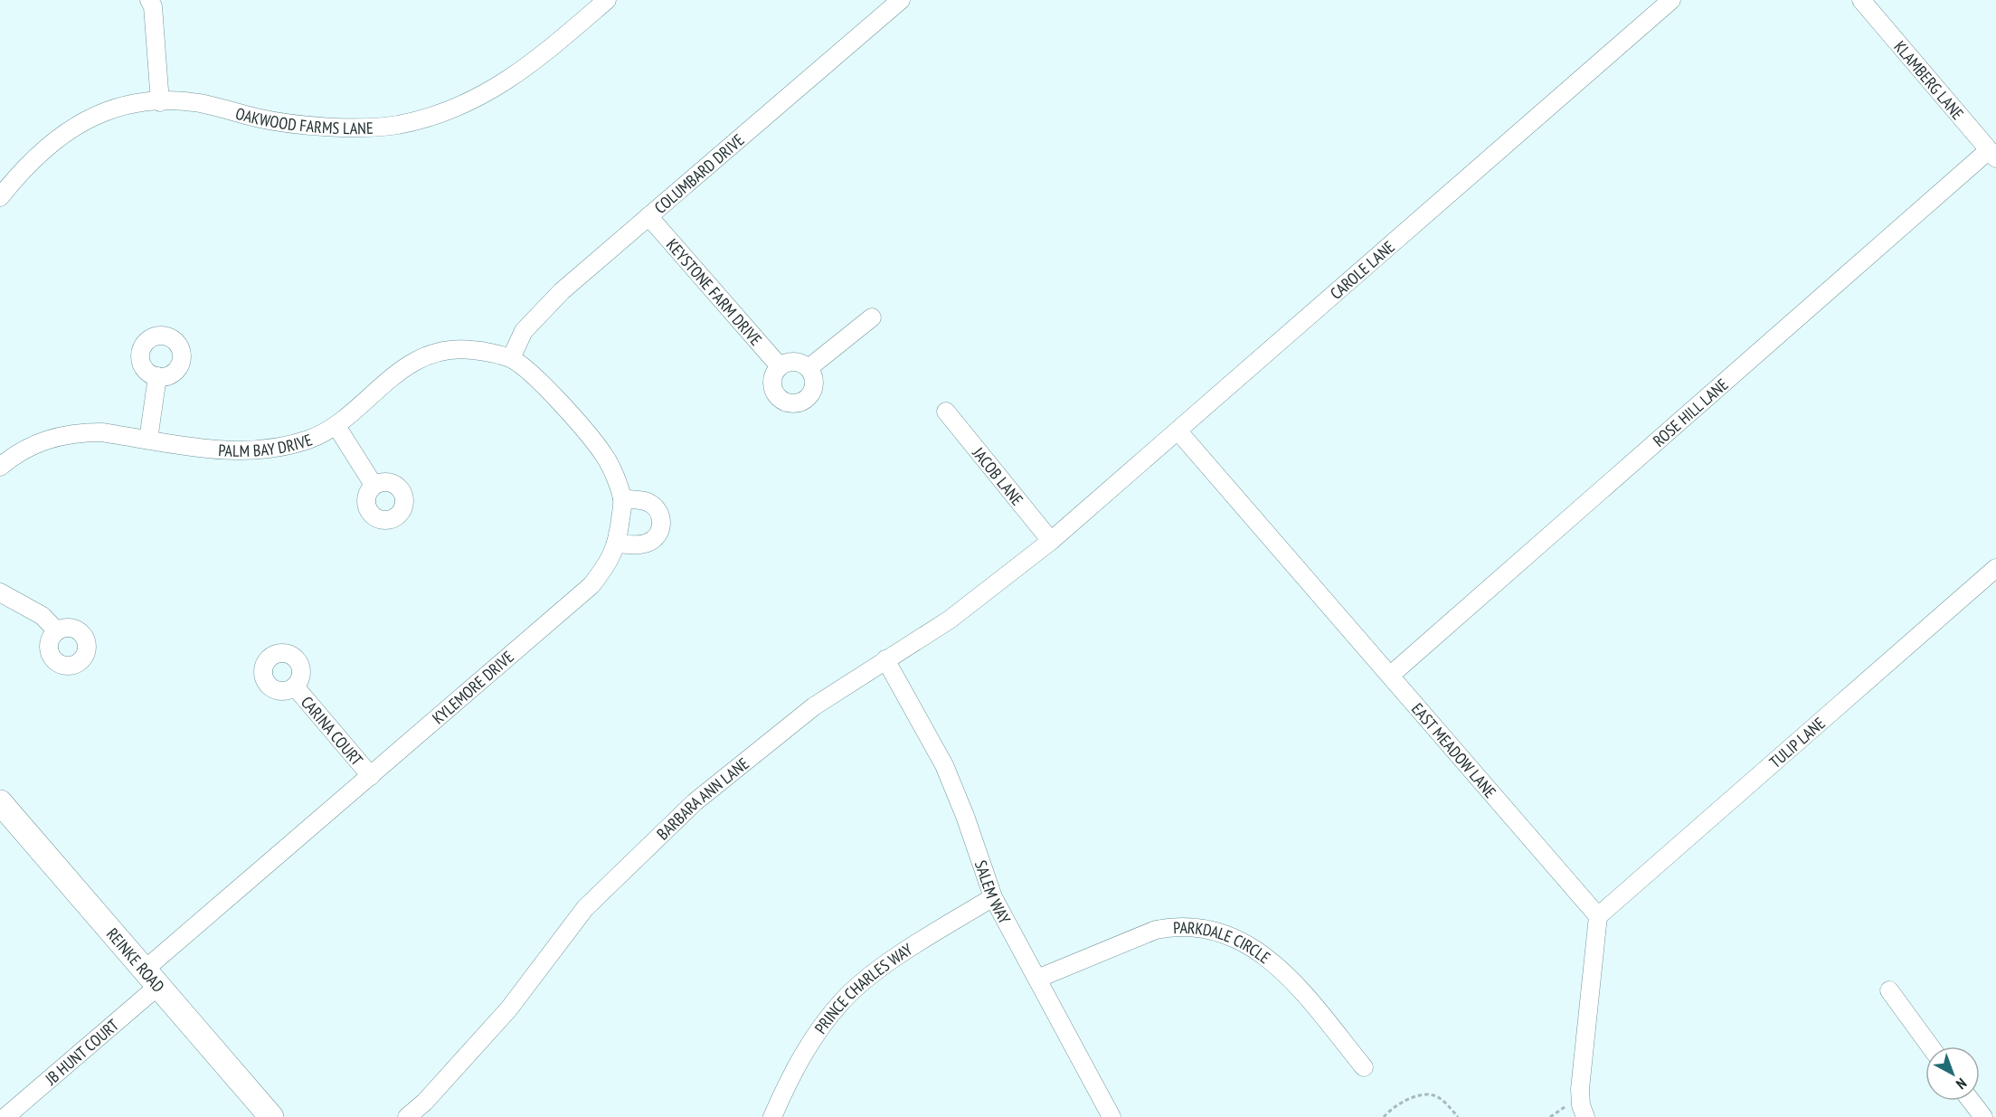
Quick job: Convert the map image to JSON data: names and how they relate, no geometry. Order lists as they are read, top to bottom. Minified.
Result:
{"streets":{"street":["KLAMBERG LANE","OAKWOOD FARMS LANE","COLUMBARD DRIVE","CAROLE LANE","KEYSTONE FARM DRIVE","ROSE HILL LANE","PALM BAY DRIVE","JACOB LANE","KYLEMORE DRIVE","CARINA COURT","TULIP LANE","EAST MEADOW LANE","BARBARA ANN LANE","SALEM WAY","PARKDALE CIRCLE","REINKE ROAD","PRINCE CHARLES WAY","JB HUNT COURT"]},"crossings":[["KLAMBERG LANE","ROSE HILL LANE"],["COLUMBARD DRIVE","KEYSTONE FARM DRIVE"],["COLUMBARD DRIVE","PALM BAY DRIVE"],["COLUMBARD DRIVE","KYLEMORE DRIVE"],["CAROLE LANE","JACOB LANE"],["CAROLE LANE","EAST MEADOW LANE"],["CAROLE LANE","BARBARA ANN LANE"],["ROSE HILL LANE","EAST MEADOW LANE"],["PALM BAY DRIVE","KYLEMORE DRIVE"],["JACOB LANE","BARBARA ANN LANE"],["KYLEMORE DRIVE","CARINA COURT"],["KYLEMORE DRIVE","REINKE ROAD"],["KYLEMORE DRIVE","JB HUNT COURT"],["TULIP LANE","EAST MEADOW LANE"],["BARBARA ANN LANE","SALEM WAY"],["SALEM WAY","PARKDALE CIRCLE"],["SALEM WAY","PRINCE CHARLES WAY"],["REINKE ROAD","JB HUNT COURT"]],"north":"bottom right"}
